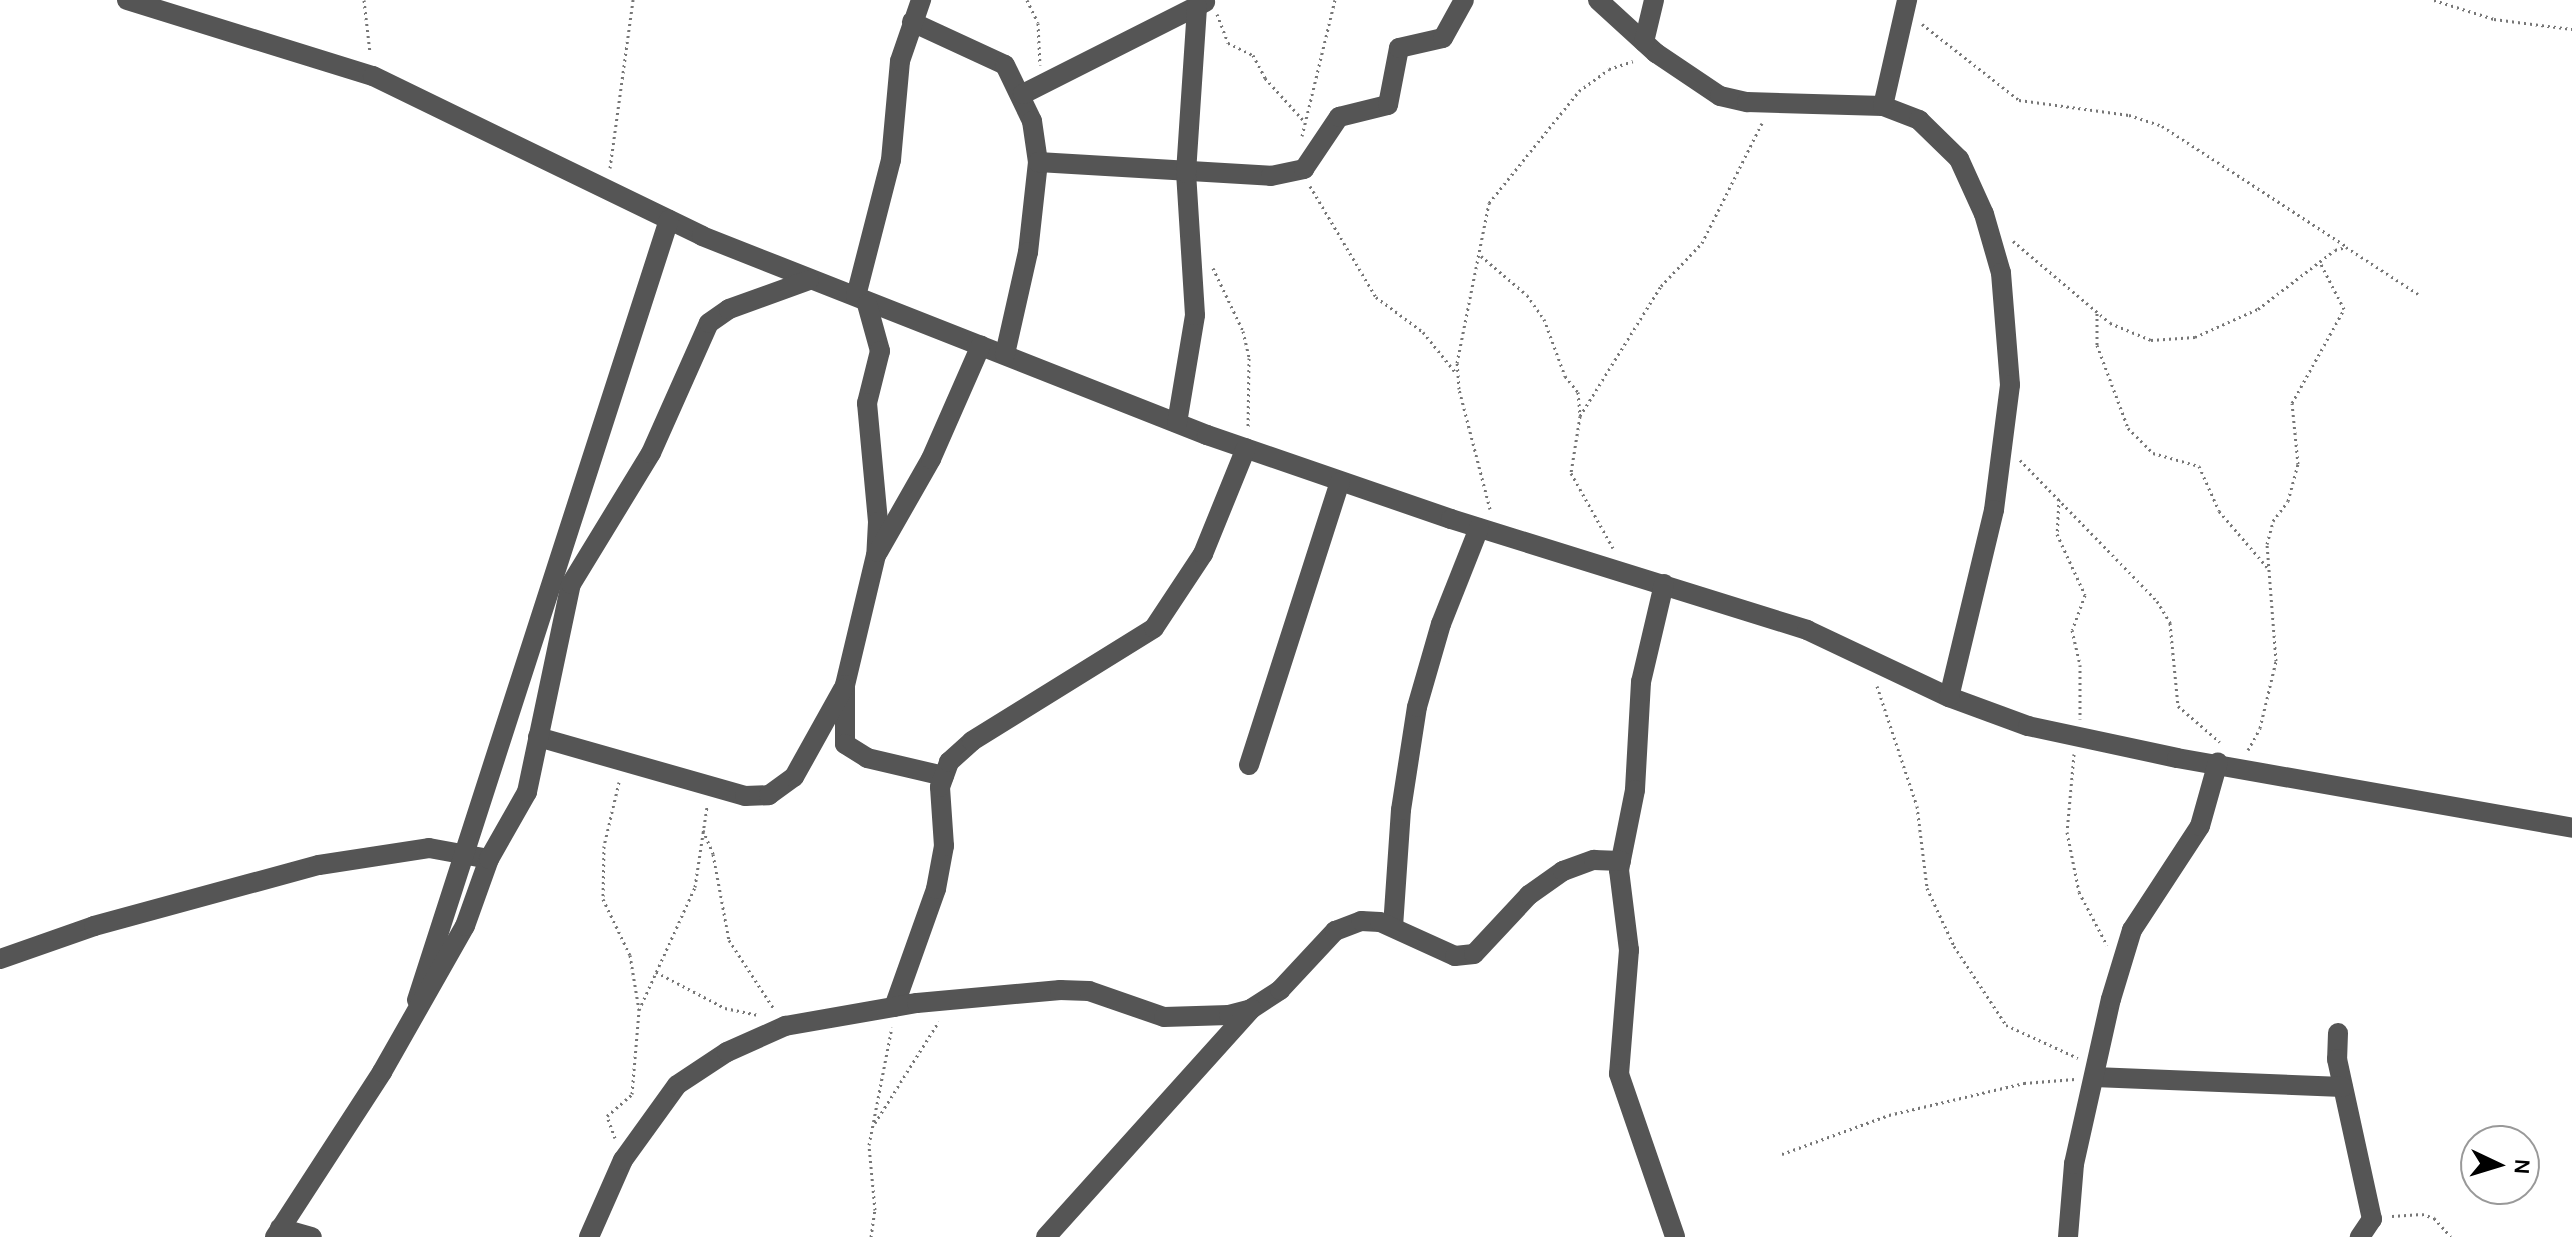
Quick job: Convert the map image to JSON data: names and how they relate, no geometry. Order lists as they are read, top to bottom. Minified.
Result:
{"north":"right"}
